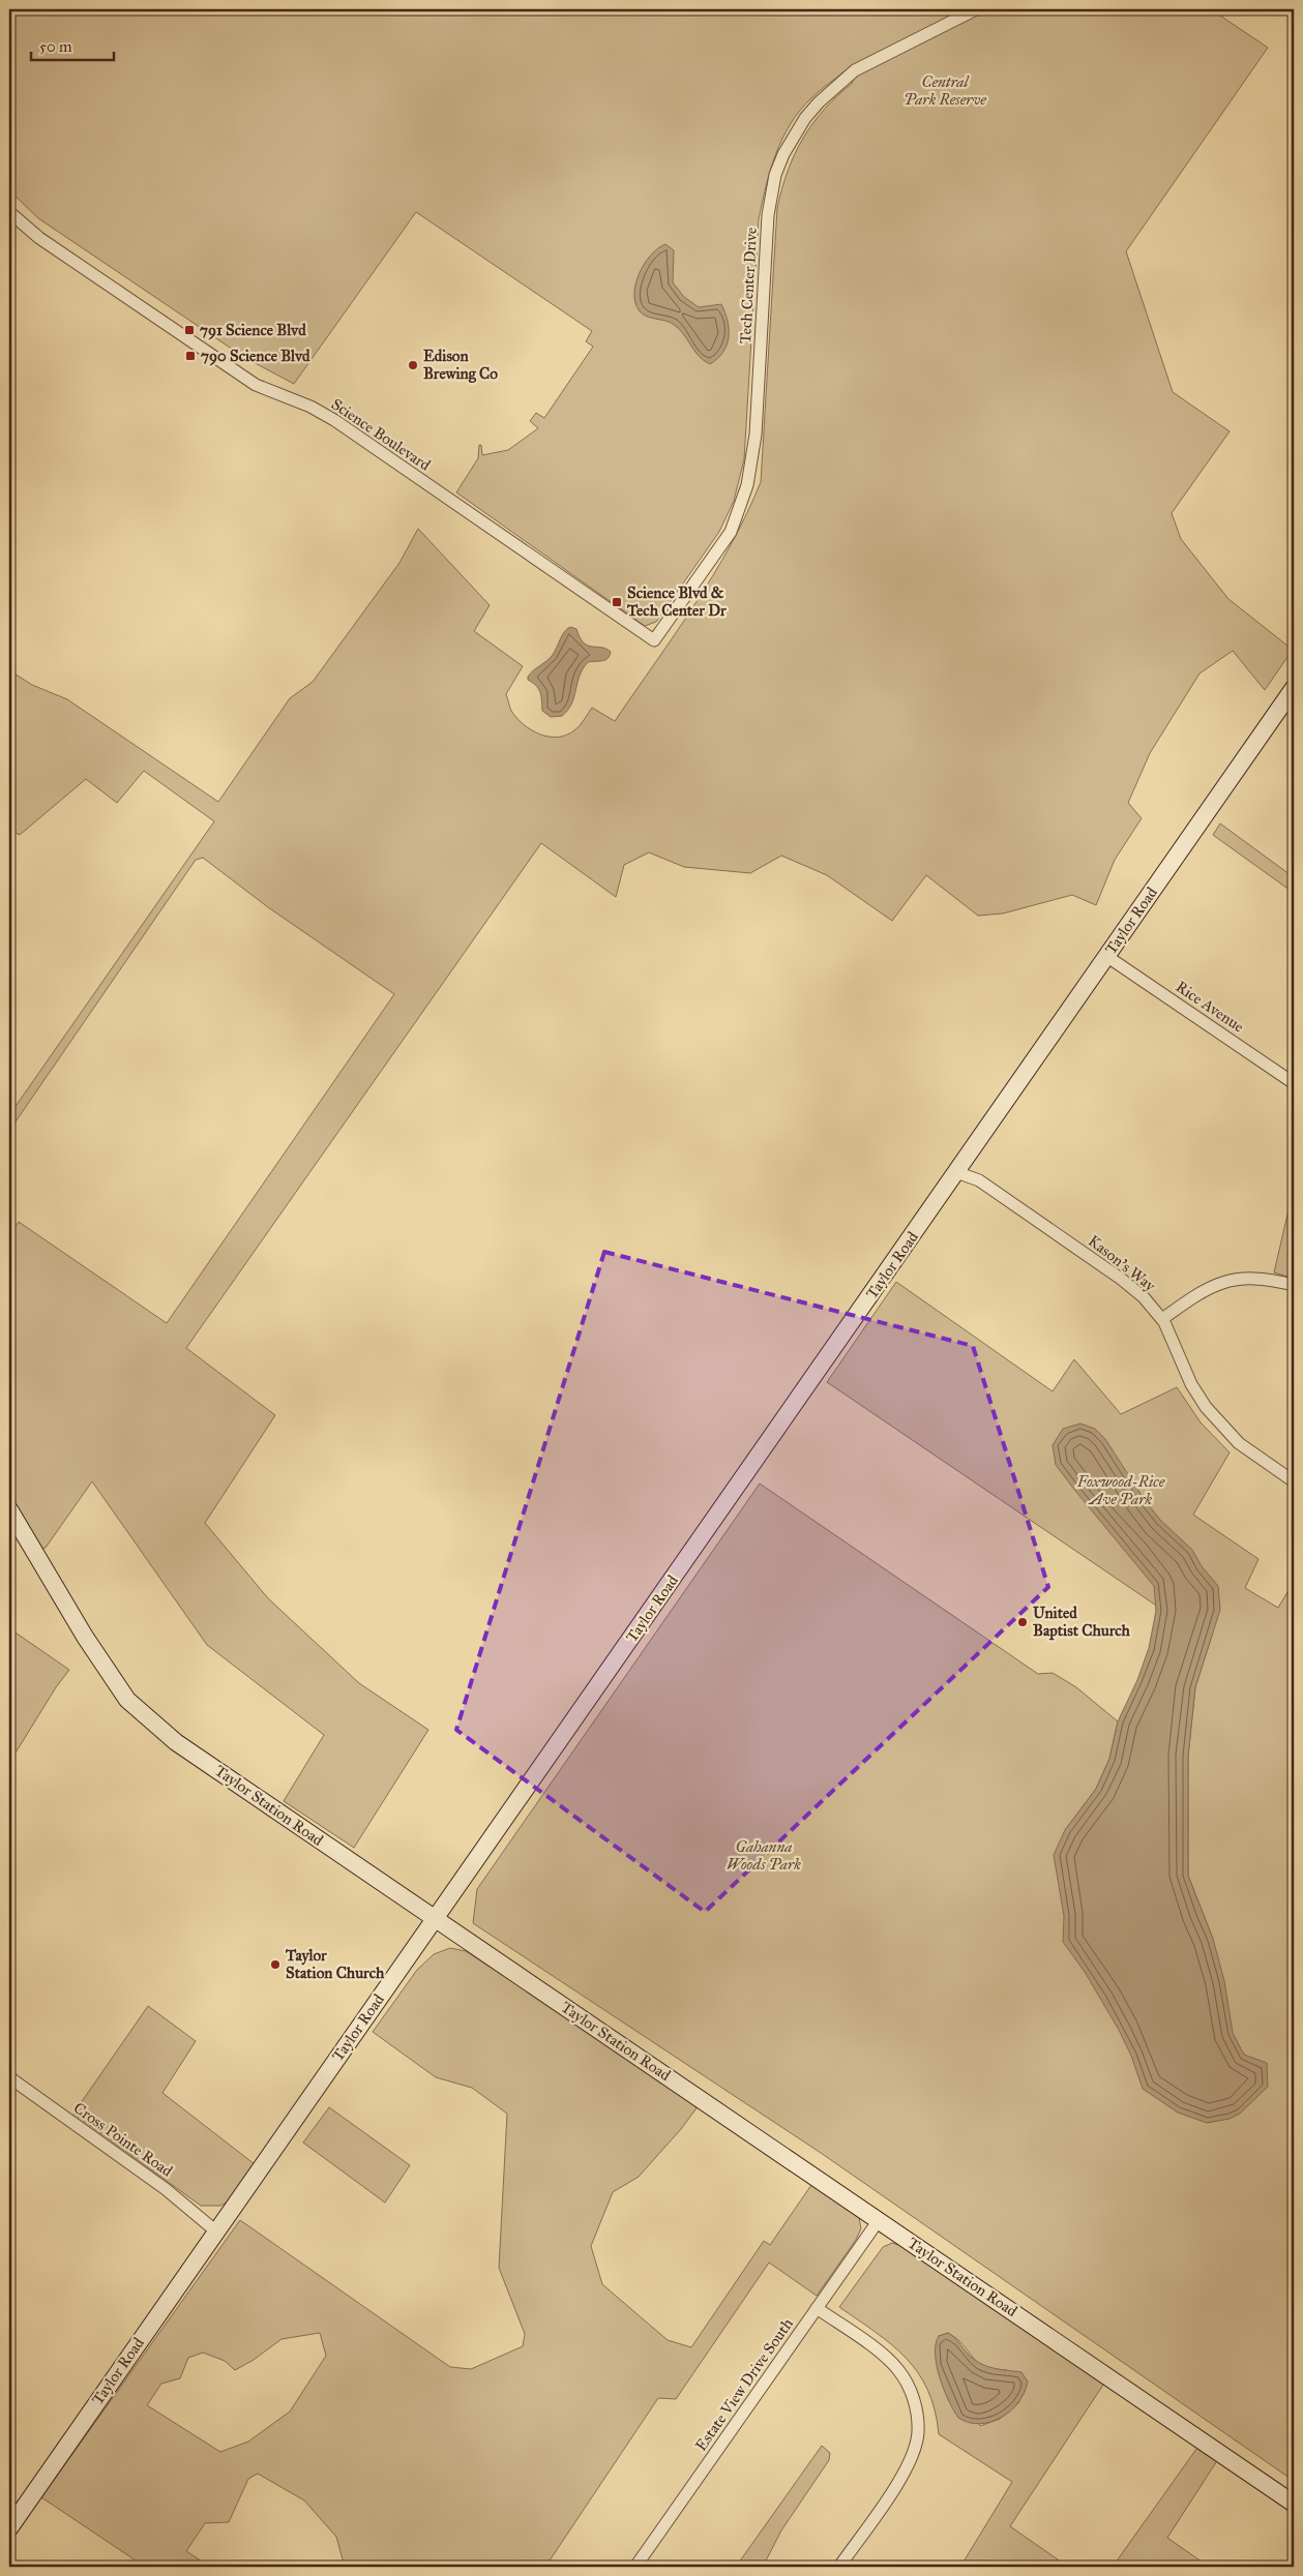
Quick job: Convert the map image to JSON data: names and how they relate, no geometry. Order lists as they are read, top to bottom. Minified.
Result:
{"streets":{"main road":["Taylor Road","Taylor Station Road"],"street":["Tech Center Drive","Science Boulevard","Rice Avenue","Kason's Way","Cross Pointe Road","Estate View Drive South"]},"crossings":[["Tech Center Drive","Science Boulevard"],["Taylor Road","Rice Avenue"],["Taylor Road","Kason's Way"],["Taylor Road","Taylor Station Road"],["Taylor Road","Cross Pointe Road"],["Taylor Station Road","Estate View Drive South"]],"parks":["Central Park Reserve","Foxwood-Rice Ave Park","Gahanna Woods Park"],"places":{"transit":["791 Science Blvd","790 Science Blvd","Science Blvd & Tech Center Dr"],"other":["Edison Brewing Co","United Baptist Church","Taylor Station Church"]},"scale_bar":"50 m"}
